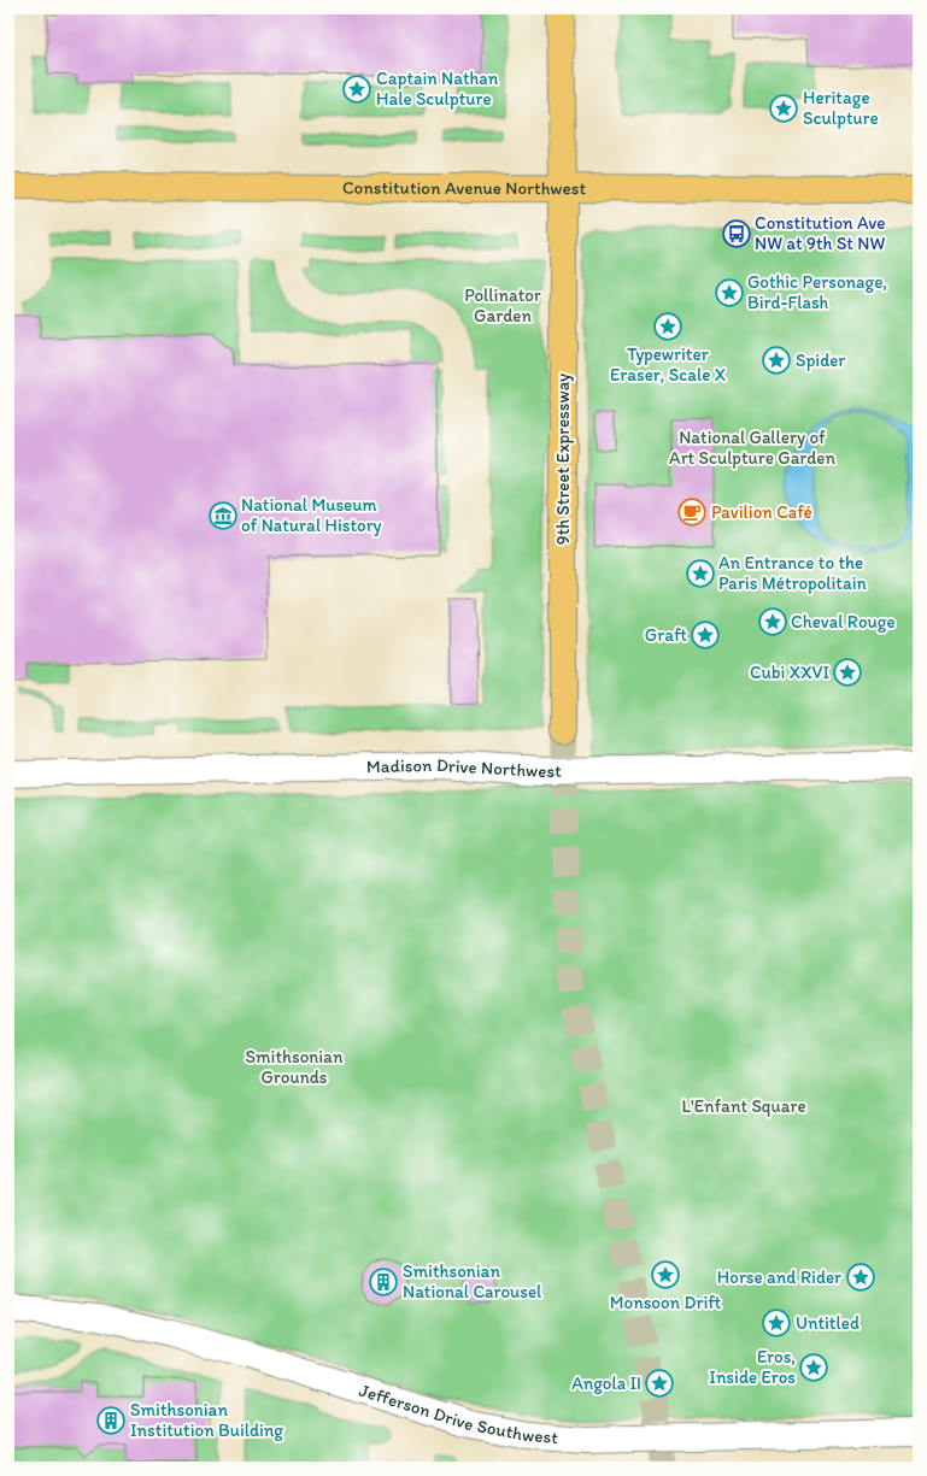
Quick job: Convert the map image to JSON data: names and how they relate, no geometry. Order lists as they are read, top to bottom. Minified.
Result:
{"streets":{"main road":["Constitution Avenue Northwest","9th Street Expressway"],"street":["Madison Drive Northwest","Jefferson Drive Southwest"]},"crossings":[["Constitution Avenue Northwest","9th Street Expressway"]],"parks":["Pollinator Garden","National Gallery of Art Sculpture Garden","Smithsonian Grounds","L'Enfant Square"],"places":{"place":["Captain Nathan Hale Sculpture","Heritage Sculpture","Gothic Personage, Bird-Flash","Typewriter Eraser, Scale X","Spider","An Entrance to the Paris Métropolitain","Cheval Rouge","Graft","Cubi XXVI","Monsoon Drift","Horse and Rider","Untitled","Eros, Inside Eros","Angola II"],"bus stop":["Constitution Ave NW at 9th St NW"],"cafe":["Pavilion Café"],"museum":["National Museum of Natural History"],"building":["Smithsonian National Carousel","Smithsonian Institution Building"]}}
